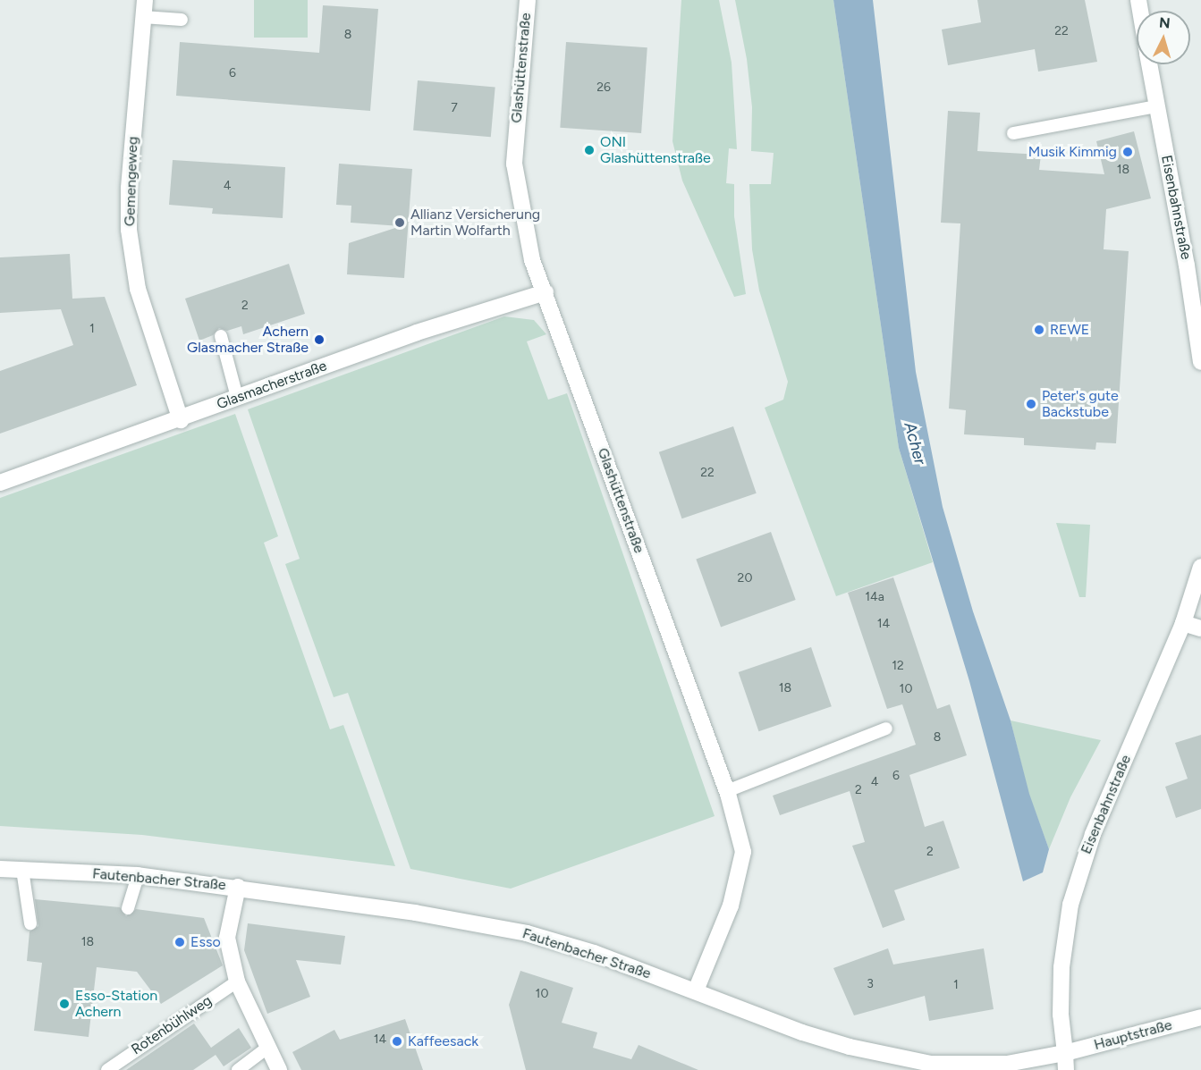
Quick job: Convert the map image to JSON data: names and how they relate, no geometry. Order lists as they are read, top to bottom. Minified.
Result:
{"streets":{"street":["Glashüttenstraße","Gemengeweg","Eisenbahnstraße","Glasmacherstraße","Fautenbacher Straße","Hauptstraße"],"lane":["Rotenbühlweg"]},"crossings":[["Glashüttenstraße","Glasmacherstraße"],["Glashüttenstraße","Fautenbacher Straße"],["Gemengeweg","Glasmacherstraße"],["Eisenbahnstraße","Fautenbacher Straße"],["Eisenbahnstraße","Hauptstraße"],["Fautenbacher Straße","Hauptstraße"]],"water":["Acher"],"places":["ONI Glashüttenstraße","Musik Kimmig","Allianz Versicherung Martin Wolfarth","REWE","Achern Glasmacher Straße","Peter's gute Backstube","Esso","Esso-Station Achern","Kaffeesack"],"house_numbers":["22","8","6","26","7","18","4","2","1","22","20","14a","14","12","18","10","8","6","4","2","2","18","3","1","10","14"],"north":"top"}
